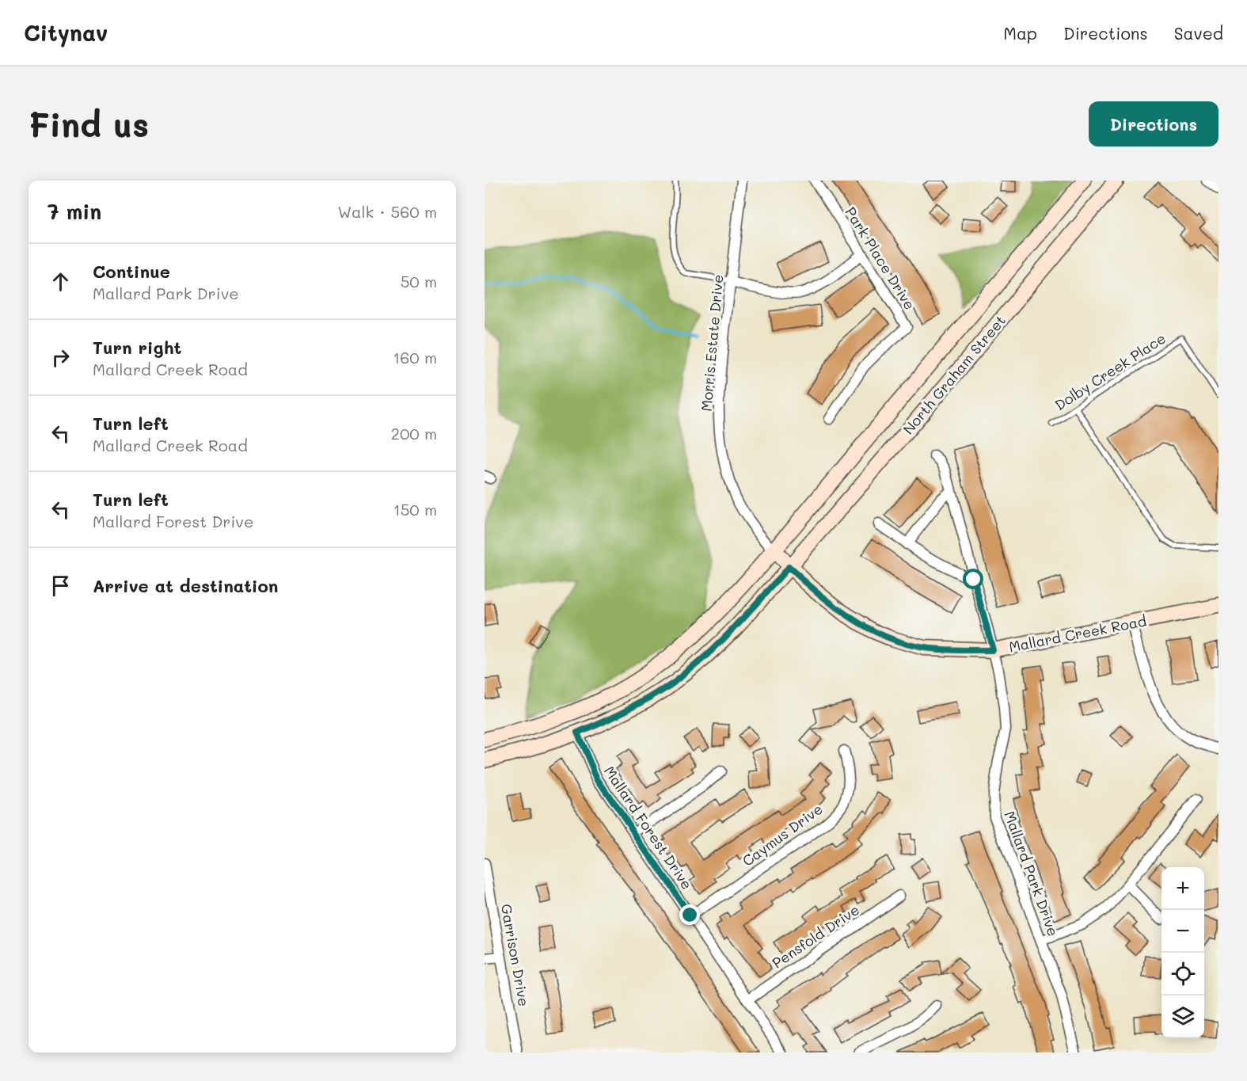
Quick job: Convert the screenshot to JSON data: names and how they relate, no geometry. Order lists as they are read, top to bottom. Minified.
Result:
{"streets":{"main road":["North Graham Street","Mallard Creek Road"],"street":["Park Place Drive","Morris Estate Drive","Mallard Forest Drive","Caymus Drive","Mallard Park Drive","Pensfold Drive","Garrison Drive"],"lane":["Dolby Creek Place"]},"crossings":[["Morris Estate Drive","North Graham Street"],["Morris Estate Drive","Mallard Creek Road"],["North Graham Street","Mallard Creek Road"],["Mallard Creek Road","Mallard Park Drive"],["Mallard Forest Drive","Caymus Drive"],["Mallard Forest Drive","Pensfold Drive"]],"page":{"header":"Citynav","nav":["Map","Directions","Saved"],"buttons":"Directions","title":"Find us","heading":["7 min","Walk · 560 m"],"list":[["Continue","Mallard Park Drive","50 m"],["Turn right","Mallard Creek Road","160 m"],["Turn left","Mallard Creek Road","200 m"],["Turn left","Mallard Forest Drive","150 m"],"Arrive at destination"],"map_buttons":["+","−"]}}
